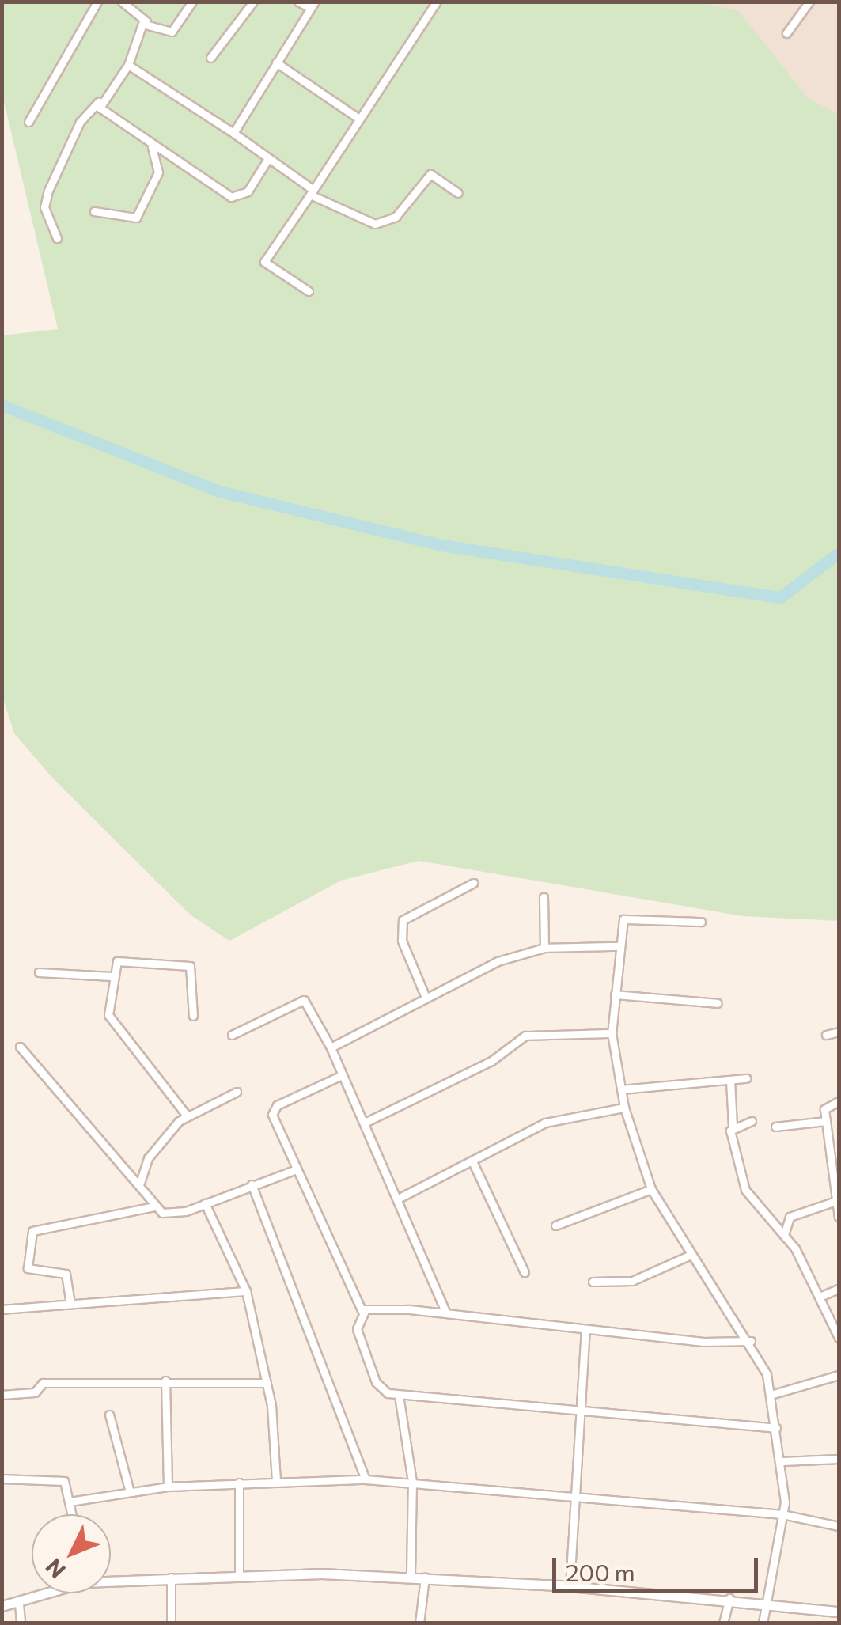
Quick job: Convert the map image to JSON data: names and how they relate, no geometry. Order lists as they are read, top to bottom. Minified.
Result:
{"scale_bar":"200 m","north":"bottom left"}
